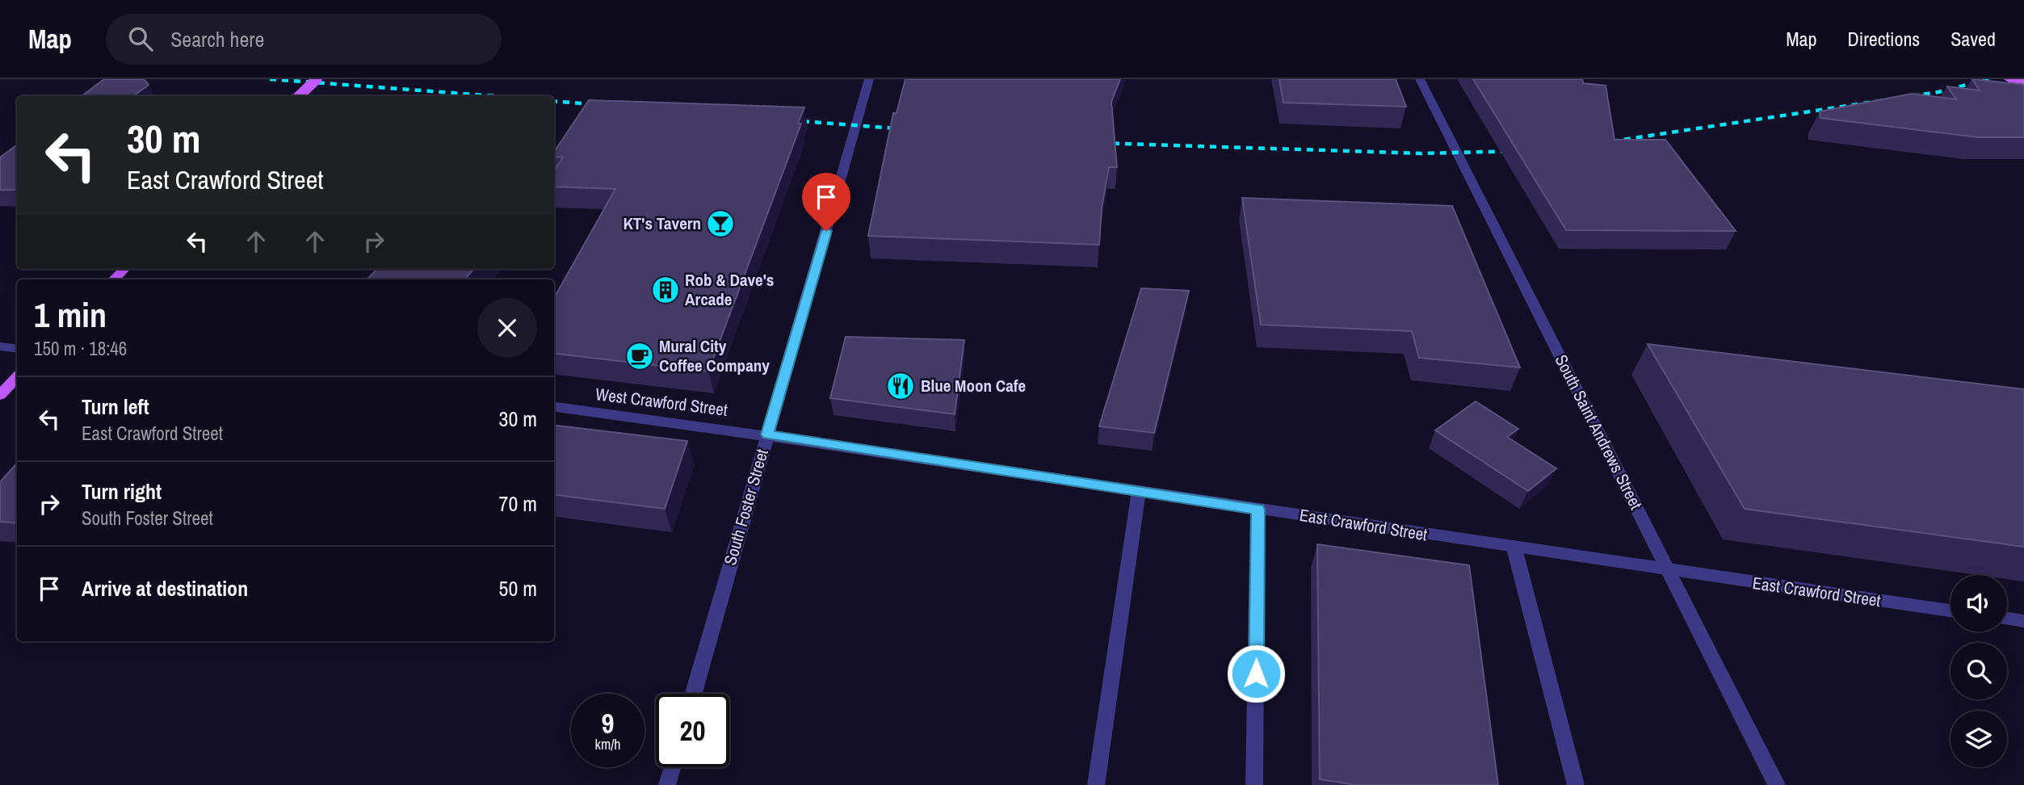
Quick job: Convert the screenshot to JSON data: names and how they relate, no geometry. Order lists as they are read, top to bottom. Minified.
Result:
{"streets":{"street":["West Crawford Street","South Saint Andrews Street","South Foster Street","East Crawford Street"]},"crossings":[["West Crawford Street","South Foster Street"],["West Crawford Street","East Crawford Street"],["South Saint Andrews Street","East Crawford Street"],["South Foster Street","East Crawford Street"]],"places":{"bar":["KT's Tavern"],"building":["Rob & Dave's Arcade"],"cafe":["Mural City Coffee Company"],"restaurant":["Blue Moon Cafe"]},"page":{"header":"Map","search":"Search here","nav":["Map","Directions","Saved"],"turn":["30 m","East Crawford Street"],"heading":["1 min","150 m · 18:46"],"list":[{"name":"Turn left","note":"East Crawford Street","value":"30 m"},{"name":"Turn right","note":"South Foster Street","value":"70 m"},{"name":"Arrive at destination","value":"50 m"}],"speed":"9 km/h","limit":"20"}}
